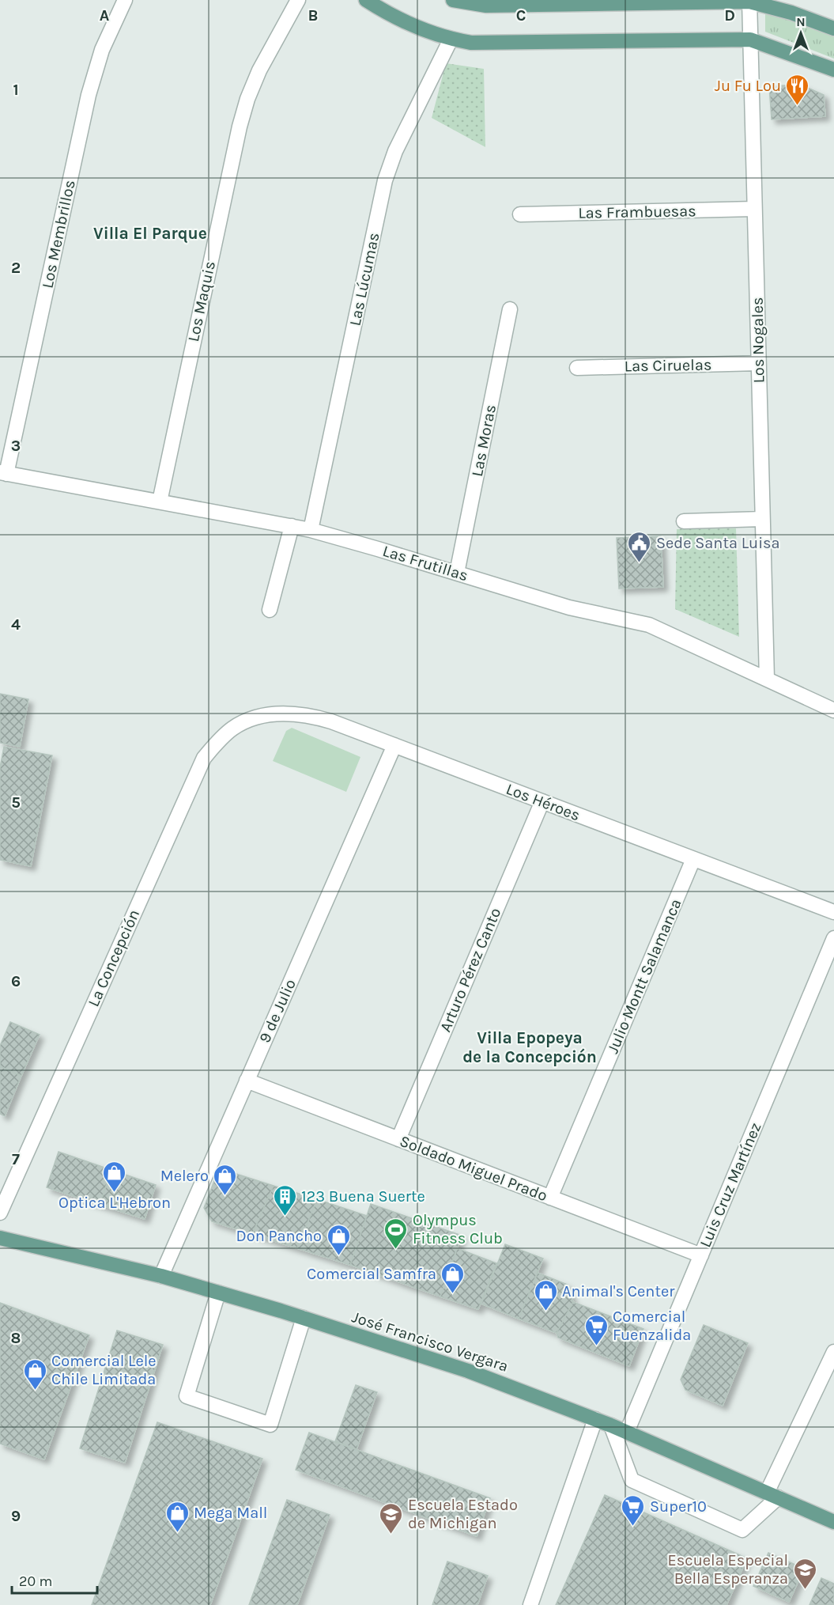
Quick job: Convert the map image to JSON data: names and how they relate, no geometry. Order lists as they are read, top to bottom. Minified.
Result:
{"streets":{"main road":["José Francisco Vergara"],"street":["Las Frambuesas","Los Membrillos","Las Lúcumas","Los Maquis","Los Nogales","Las Ciruelas","Las Moras","Las Frutillas","Los Héroes","La Concepción","Arturo Pérez Canto","Julio Montt Salamanca","9 de Julio","Soldado Miguel Prado","Luis Cruz Martínez"]},"crossings":[["Las Frambuesas","Los Nogales"],["Los Membrillos","Las Frutillas"],["Las Lúcumas","Las Frutillas"],["Los Maquis","Las Frutillas"],["Los Nogales","Las Ciruelas"],["Los Nogales","Las Frutillas"],["Las Moras","Las Frutillas"],["Los Héroes","La Concepción"],["Los Héroes","Arturo Pérez Canto"],["Los Héroes","Julio Montt Salamanca"],["Los Héroes","9 de Julio"],["Arturo Pérez Canto","Soldado Miguel Prado"],["Julio Montt Salamanca","Soldado Miguel Prado"],["9 de Julio","Soldado Miguel Prado"],["9 de Julio","José Francisco Vergara"],["Soldado Miguel Prado","Luis Cruz Martínez"],["Luis Cruz Martínez","José Francisco Vergara"]],"districts":["Villa El Parque","Villa Epopeya de la Concepción"],"places":{"restaurant":["Ju Fu Lou"],"public building":["Sede Santa Luisa"],"shop":["Optica L'Hebron","Melero","Don Pancho","Comercial Samfra","Animal's Center","Comercial Lele Chile Limitada","Mega Mall"],"building":["123 Buena Suerte"],"sports":["Olympus Fitness Club"],"supermarket":["Comercial Fuenzalida","Super10"],"school or university":["Escuela Estado de Michigan","Escuela Especial Bella Esperanza"]},"scale_bar":"20 m","north":"top","grid":{"columns":["A","B","C","D"],"rows":["1","2","3","4","5","6","7","8","9"]}}
